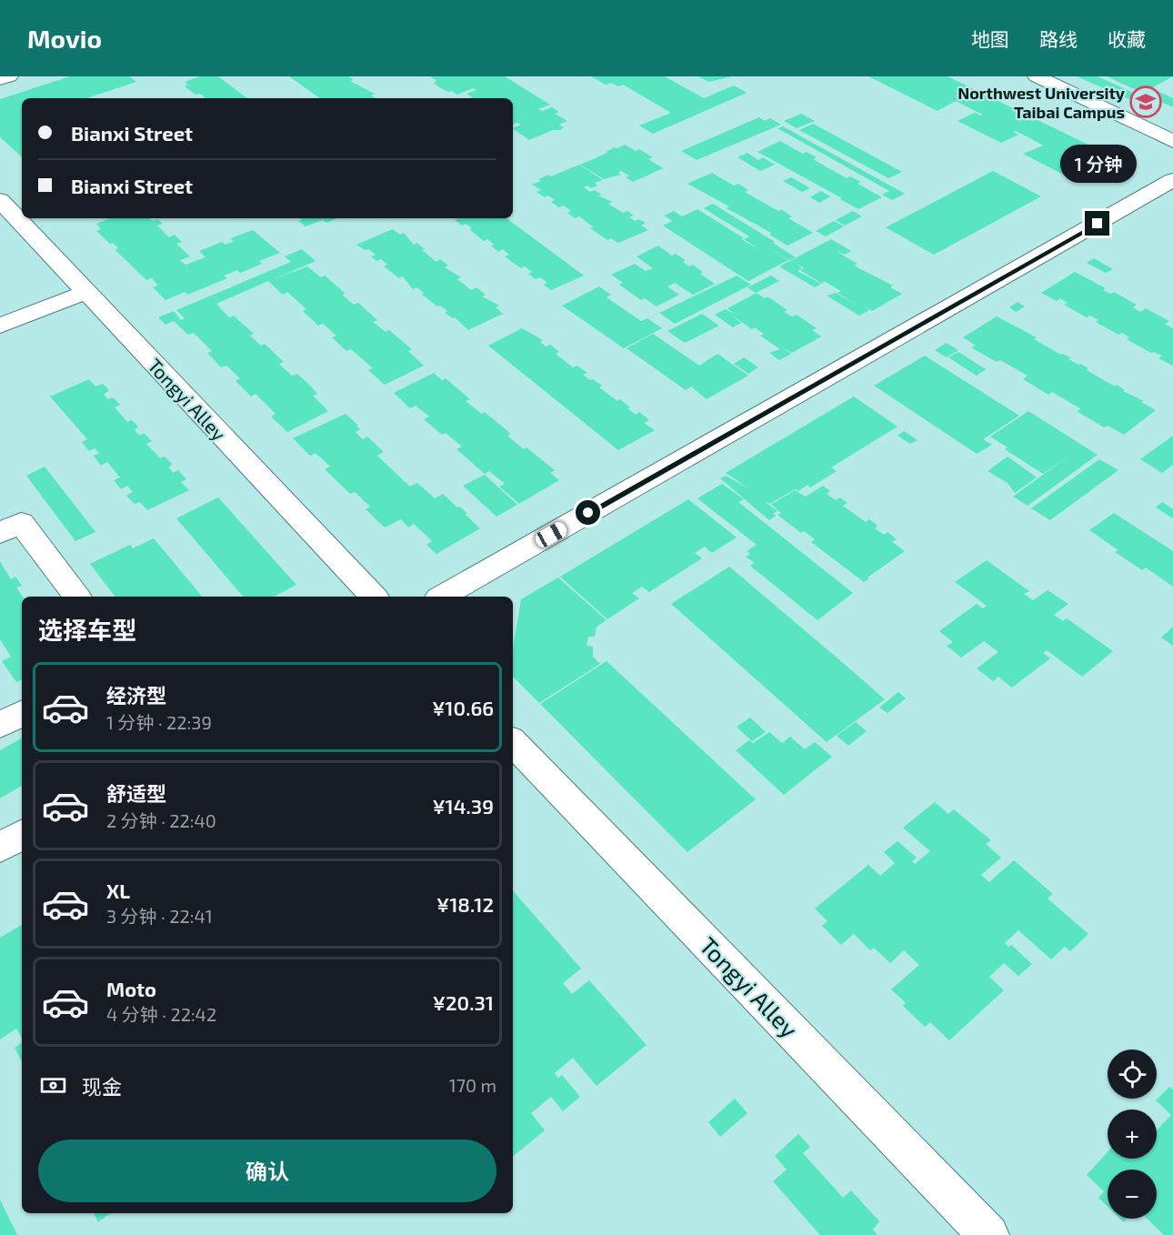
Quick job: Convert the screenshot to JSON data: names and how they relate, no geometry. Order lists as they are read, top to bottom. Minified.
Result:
{"streets":{"street":["Tongyi Alley"]},"places":{"school or university":["Northwest University Taibai Campus"]},"page":{"header":"Movio","nav":["地图","路线","收藏"],"banner":["Bianxi Street","Bianxi Street"],"bubble":"1 分钟","heading":"选择车型","list":[{"name":"经济型","note":"1 分钟 · 22:39","value":"¥10.66"},{"name":"舒适型","note":"2 分钟 · 22:40","value":"¥14.39"},{"name":"XL","note":"3 分钟 · 22:41","value":"¥18.12"},{"name":"Moto","note":"4 分钟 · 22:42","value":"¥20.31"}],"map_buttons":["+","−"],"pay":["现金","170 m"],"buttons":"确认"}}
